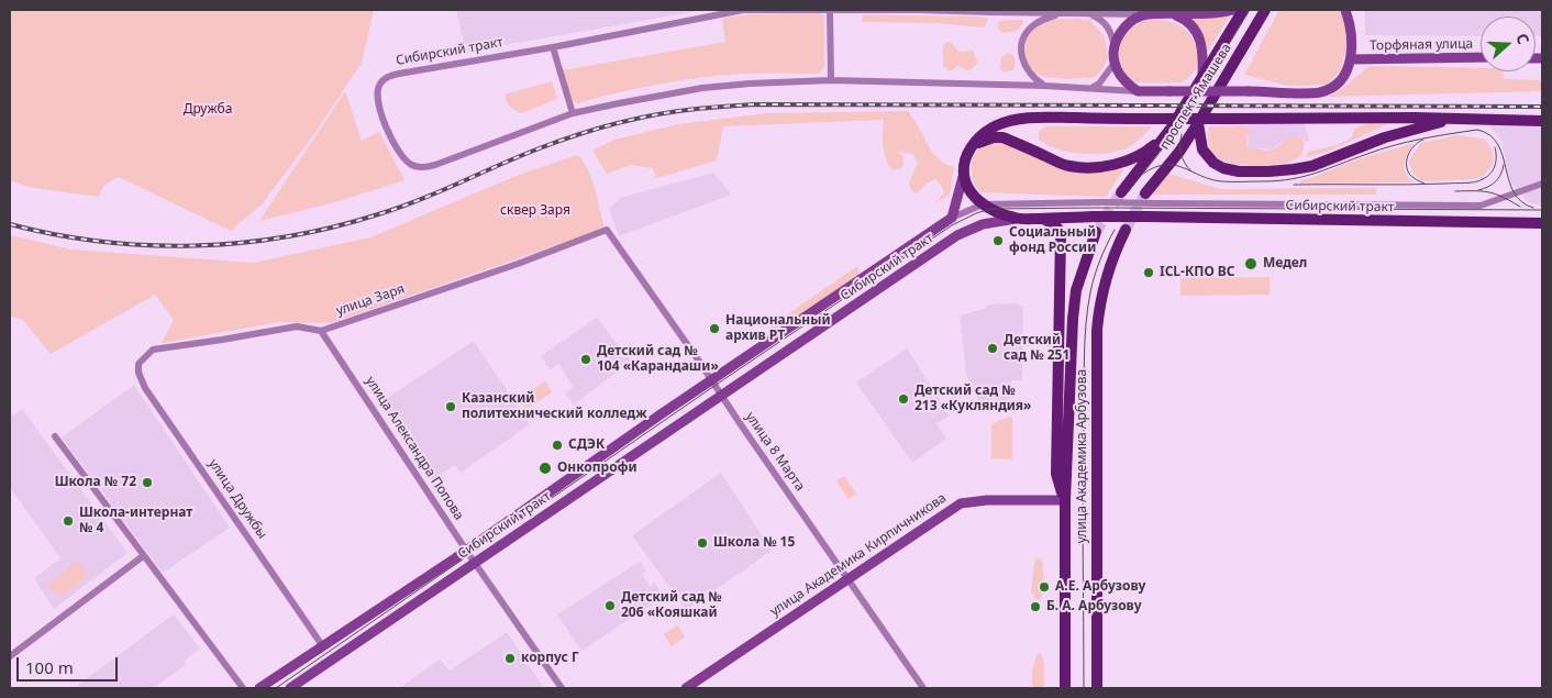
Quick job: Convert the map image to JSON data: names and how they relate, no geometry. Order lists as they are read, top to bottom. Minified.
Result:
{"streets":{"main road":["Торфяная улица","Сибирский тракт","проспект Ямашева","улица Академика Арбузова","улица Академика Кирпичникова"],"street":["улица Заря","улица Александра Попова","улица 8 Марта","улица Дружбы"]},"crossings":[["Торфяная улица","Сибирский тракт"],["Сибирский тракт","проспект Ямашева"],["Сибирский тракт","улица Александра Попова"],["Сибирский тракт","улица 8 Марта"],["Сибирский тракт","улица Дружбы"],["улица Заря","улица Александра Попова"],["улица Заря","улица 8 Марта"],["улица Заря","улица Дружбы"],["улица 8 Марта","улица Академика Кирпичникова"],["улица Академика Арбузова","улица Академика Кирпичникова"]],"parks":["Дружба","сквер Заря"],"places":["Социальный фонд России","Медел","ICL-КПО ВС","Национальный архив РТ","Детский сад № 251","Детский сад № 104 «Карандаши»","Детский сад № 213 «Кукляндия»","Казанский политехнический колледж","СДЭК","Онкопрофи","Школа № 72","Школа-интернат № 4","Школа № 15","А.Е. Арбузову","Детский сад № 206 «Кояшкай","Б. А. Арбузову","корпус Г"],"scale_bar":"100 m","north":"right"}
